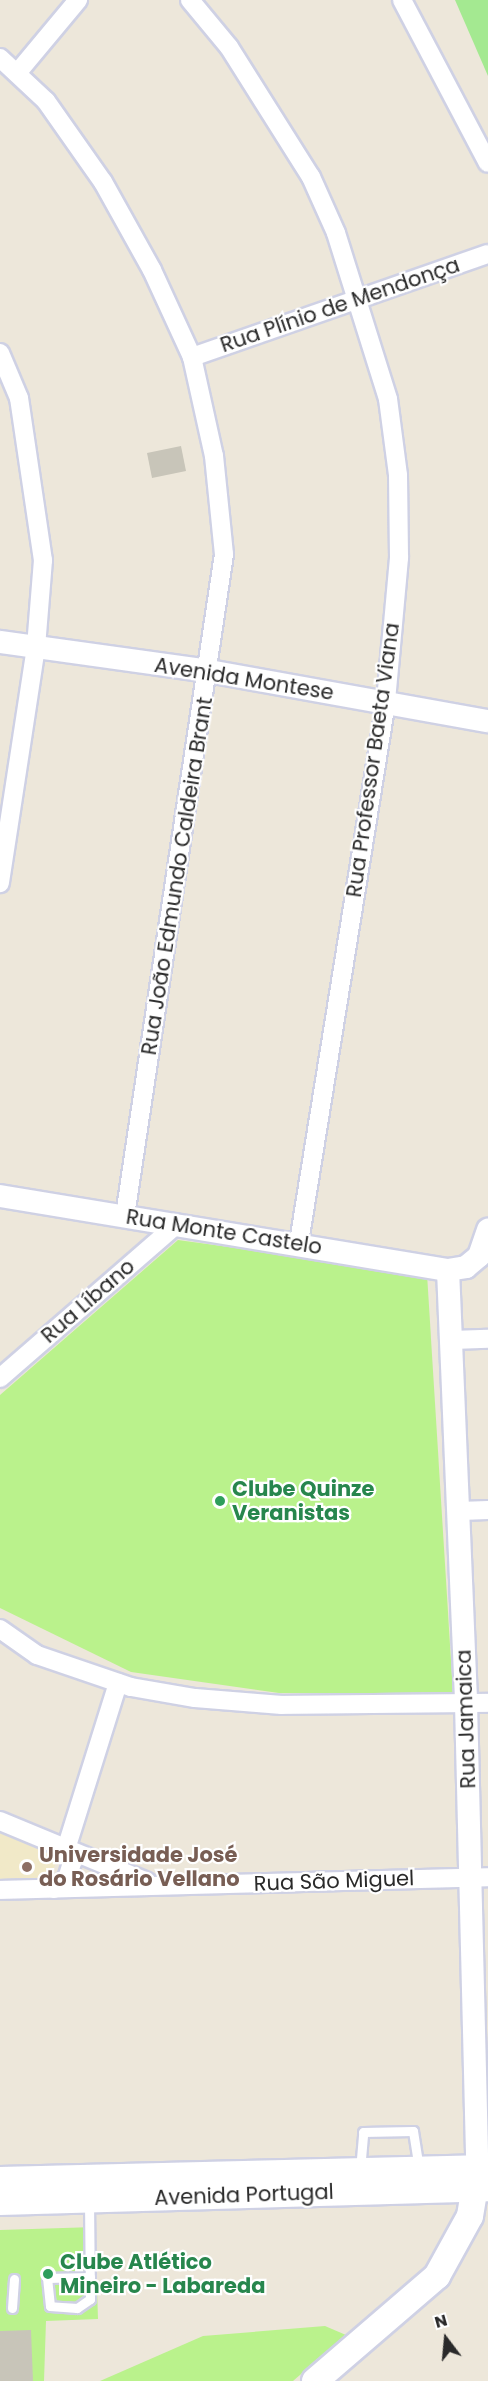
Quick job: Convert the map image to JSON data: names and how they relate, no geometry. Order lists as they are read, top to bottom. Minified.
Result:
{"streets":{"main road":["Avenida Portugal"],"street":["Rua Plínio de Mendonça","Avenida Montese","Rua Professor Baeta Viana","Rua João Edmundo Caldeira Brant","Rua Monte Castelo","Rua Líbano","Rua Jamaica","Rua São Miguel"]},"crossings":[["Rua Plínio de Mendonça","Rua Professor Baeta Viana"],["Rua Plínio de Mendonça","Rua João Edmundo Caldeira Brant"],["Avenida Montese","Rua Professor Baeta Viana"],["Avenida Montese","Rua João Edmundo Caldeira Brant"],["Rua Professor Baeta Viana","Rua Monte Castelo"],["Rua João Edmundo Caldeira Brant","Rua Monte Castelo"],["Rua Monte Castelo","Rua Líbano"],["Rua Monte Castelo","Rua Jamaica"],["Rua Jamaica","Rua São Miguel"],["Rua Jamaica","Avenida Portugal"]],"places":["Clube Quinze Veranistas","Universidade José do Rosário Vellano","Clube Atlético Mineiro - Labareda"],"north":"top"}
